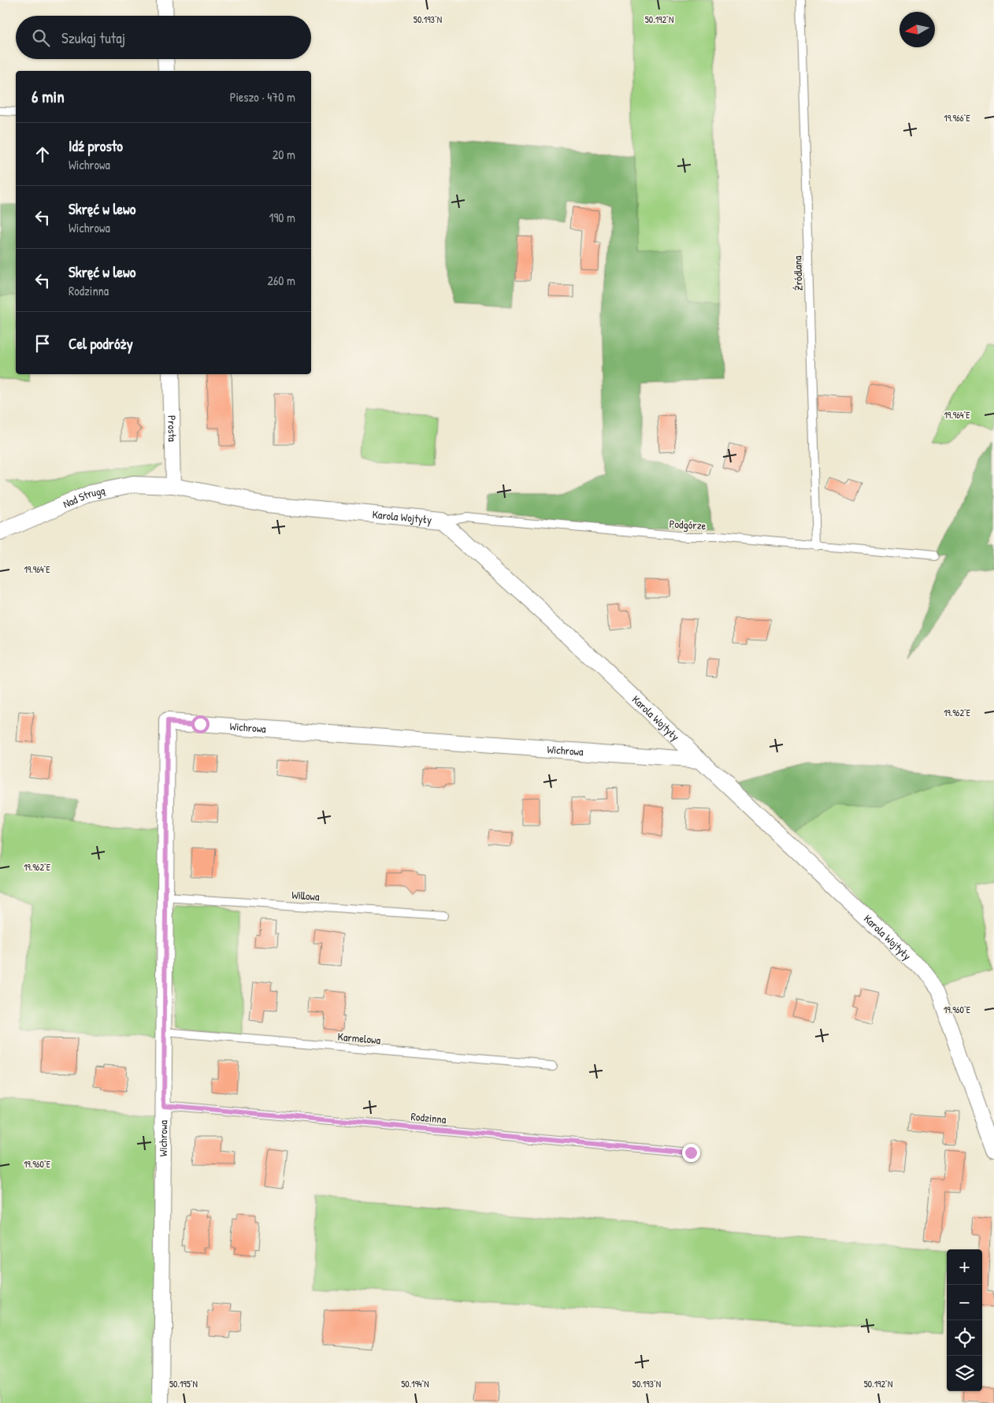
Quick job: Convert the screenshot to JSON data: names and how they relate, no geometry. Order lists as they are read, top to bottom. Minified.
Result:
{"streets":{"street":["Prosta","Nad Strugą","Karola Wojtyły","Wichrowa"],"lane":["Źródlana","Podgórze","Willowa","Karmelowa","Rodzinna"]},"crossings":[["Źródlana","Podgórze"],["Prosta","Nad Strugą"],["Prosta","Karola Wojtyły"],["Nad Strugą","Karola Wojtyły"],["Karola Wojtyły","Podgórze"],["Karola Wojtyły","Wichrowa"],["Wichrowa","Willowa"],["Wichrowa","Karmelowa"],["Wichrowa","Rodzinna"]],"north":"left","page":{"search":"Szukaj tutaj","heading":["6 min","Pieszo · 470 m"],"list":[["Idź prosto","Wichrowa","20 m"],["Skręć w lewo","Wichrowa","190 m"],["Skręć w lewo","Rodzinna","260 m"],"Cel podróży"],"map_buttons":["+","−"]},"coordinates":["50.193°N","50.192°N","19.966°E","19.964°E","19.962°E","19.960°E","50.195°N","50.194°N"]}
